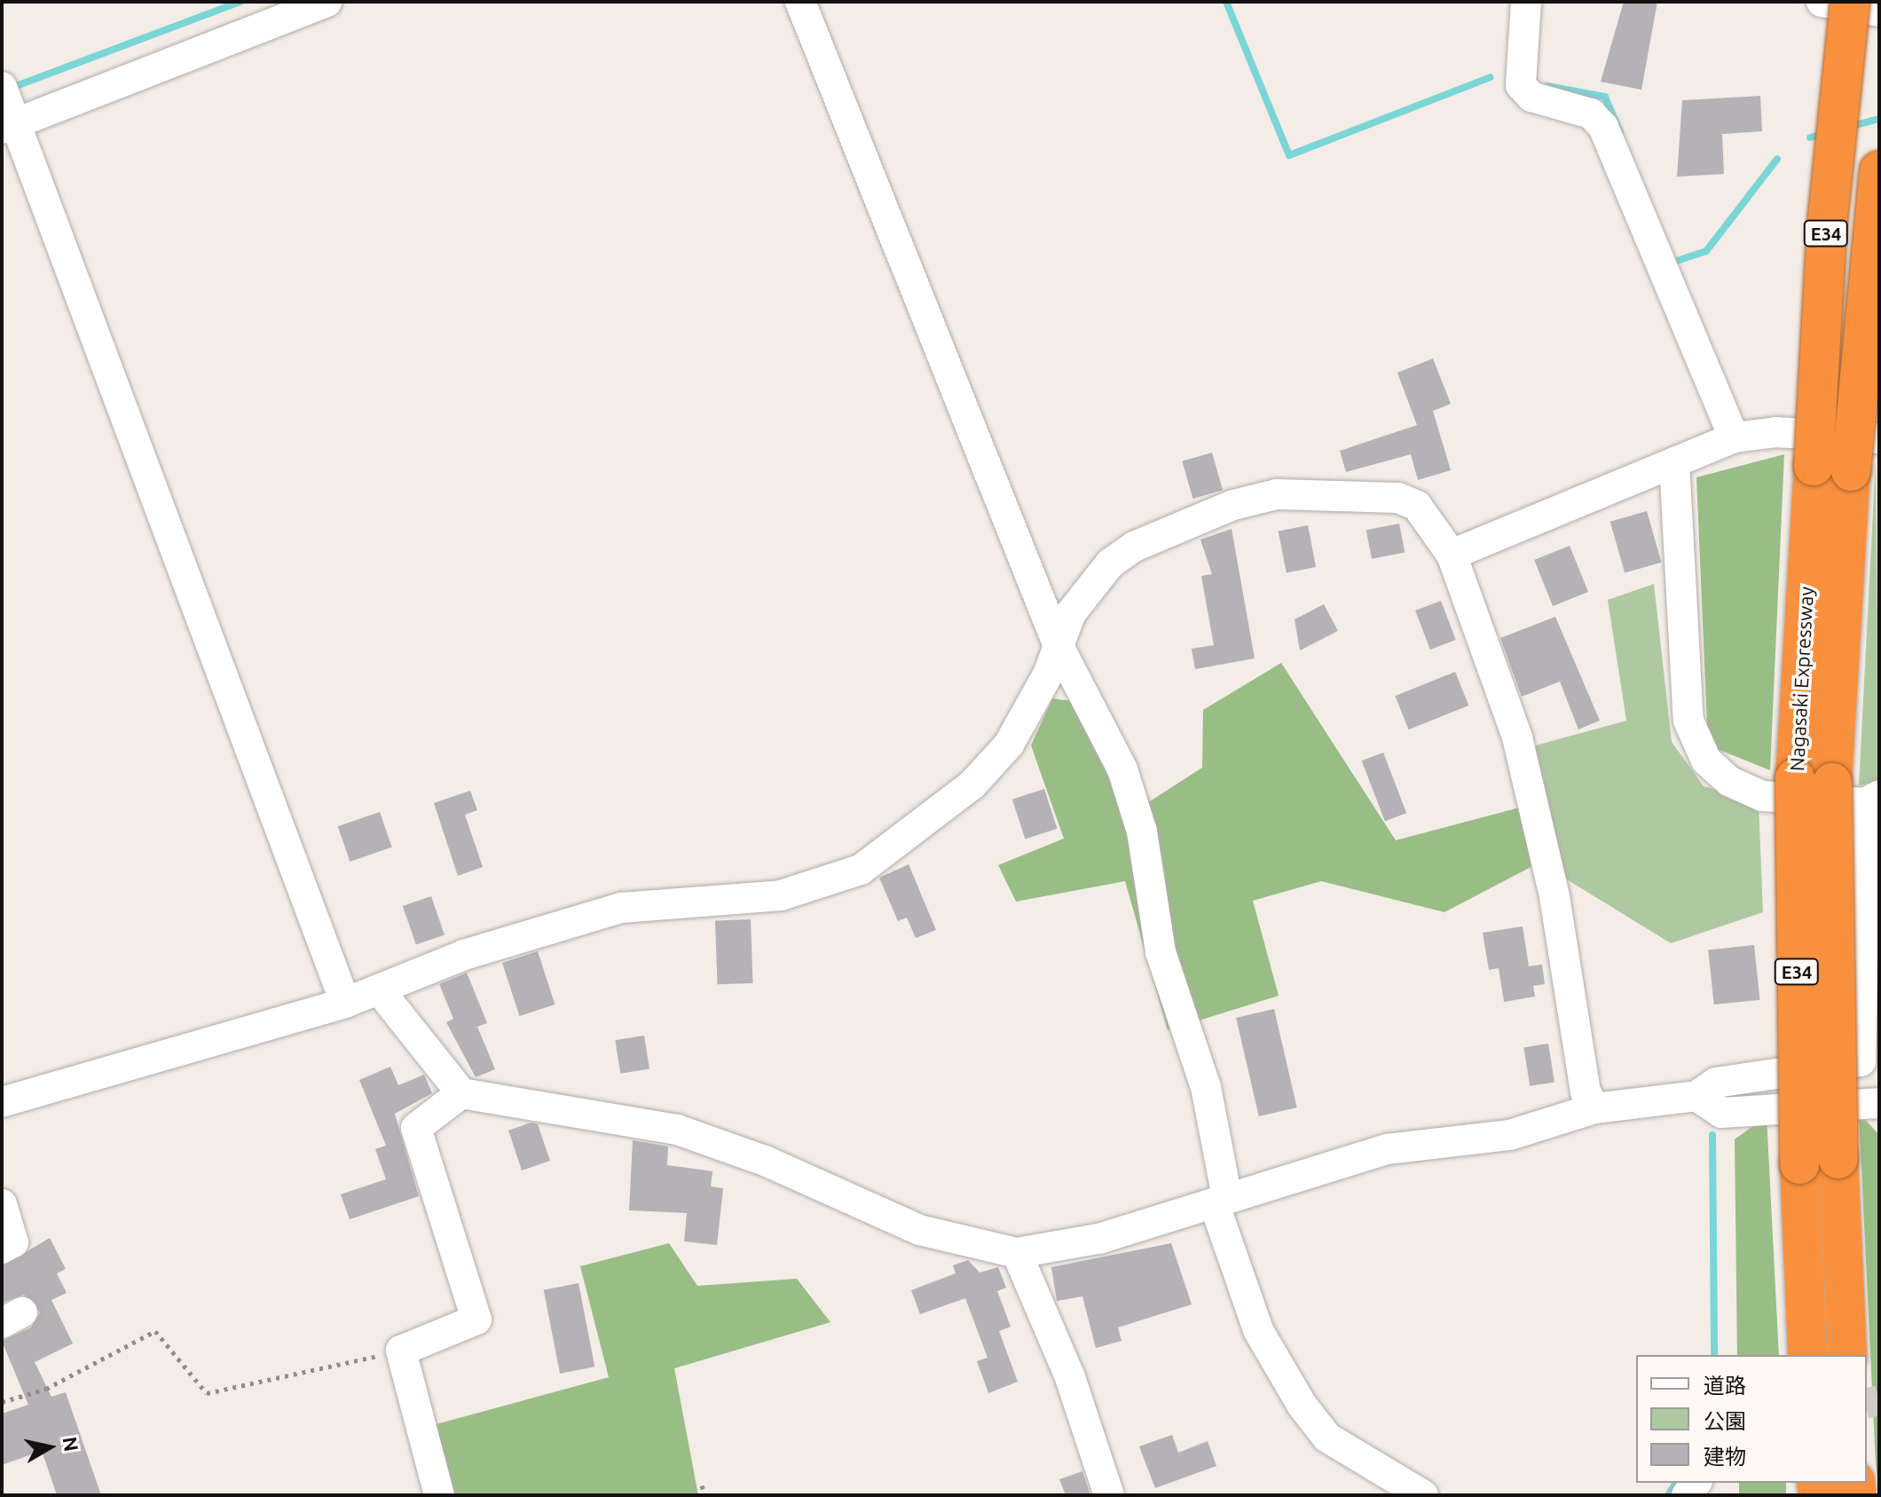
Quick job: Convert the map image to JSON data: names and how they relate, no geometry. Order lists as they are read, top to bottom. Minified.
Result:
{"streets":{"highway":["E34","Nagasaki Expressway"]},"legend":["道路","公園","建物"],"north":"right"}
